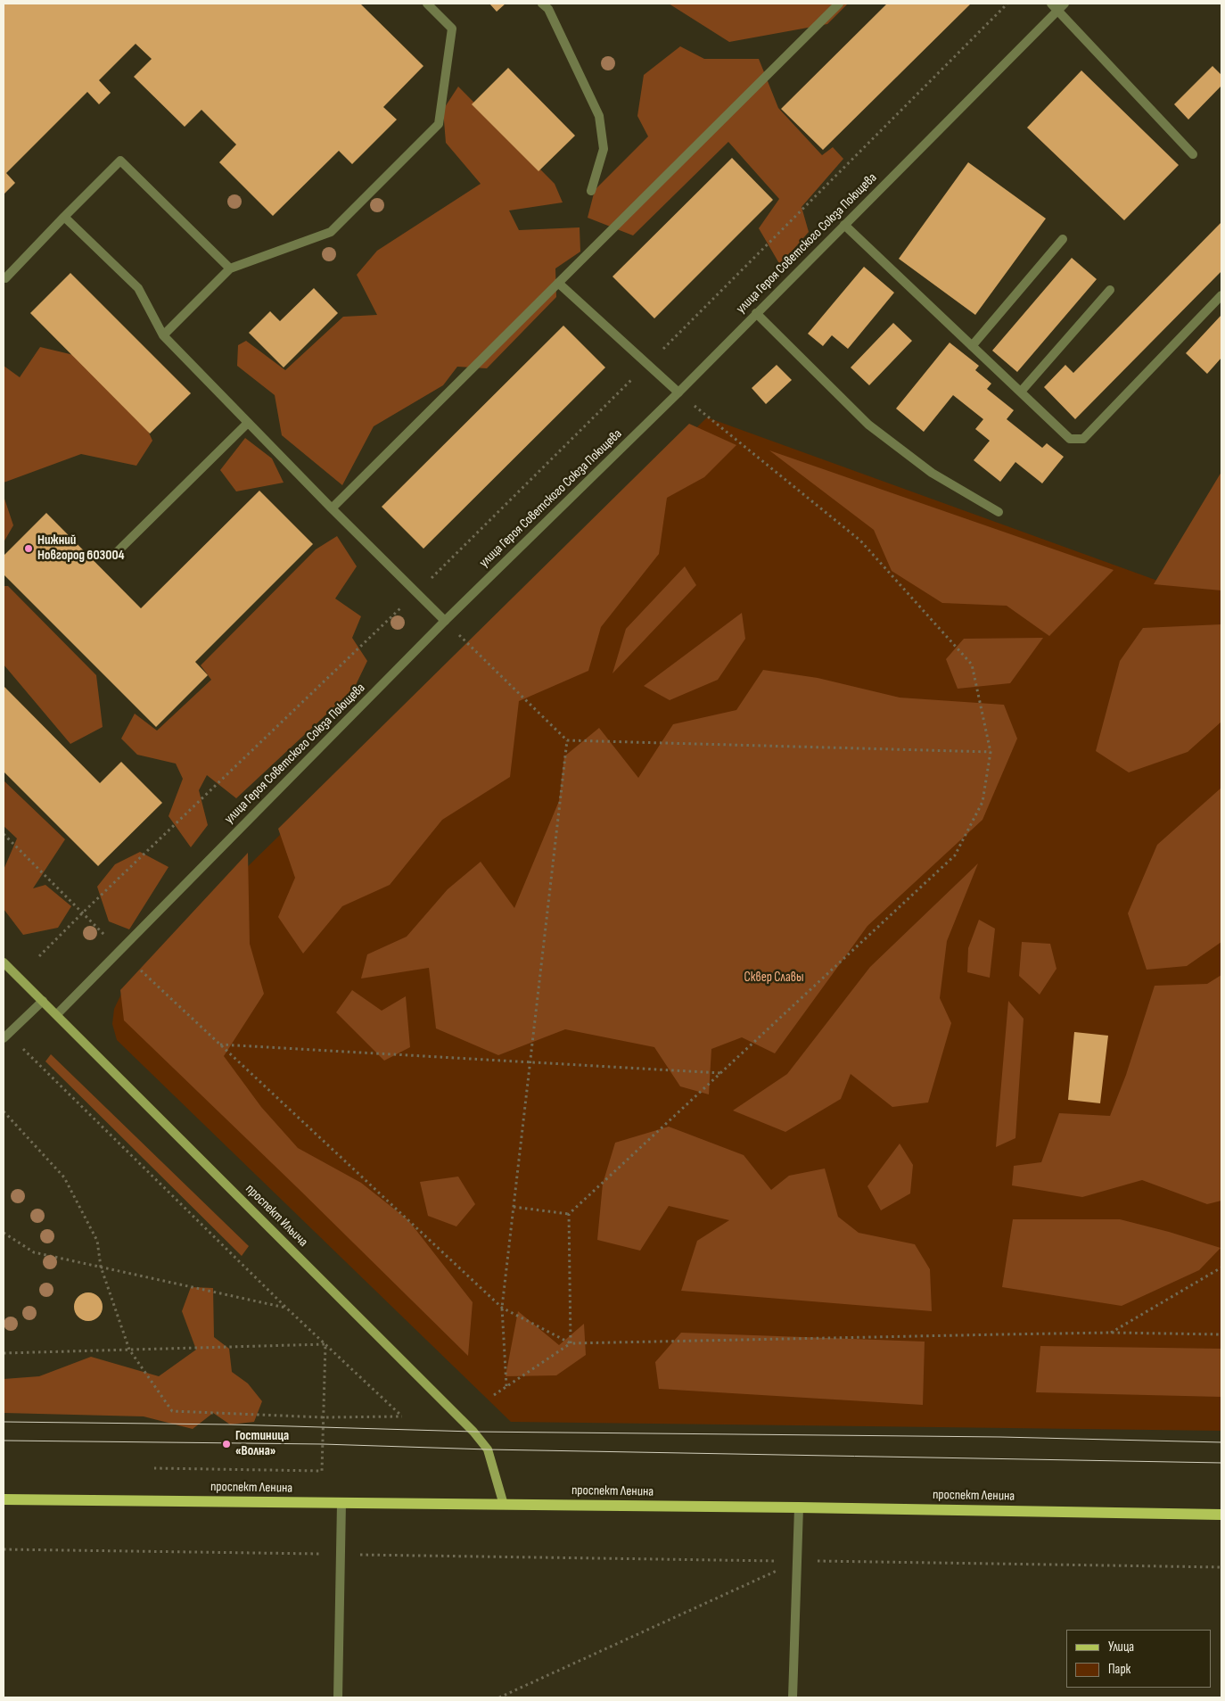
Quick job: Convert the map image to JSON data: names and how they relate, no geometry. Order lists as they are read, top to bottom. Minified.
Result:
{"streets":{"main road":["проспект Ильича","проспект Ленина"],"street":["улица Героя Советского Союза Поющева"]},"crossings":[["улица Героя Советского Союза Поющева","проспект Ильича"],["проспект Ильича","проспект Ленина"]],"parks":["Сквер Славы"],"places":["Нижний Новгород 603004","Гостиница «Волна»"],"legend":["Улица","Парк"]}
